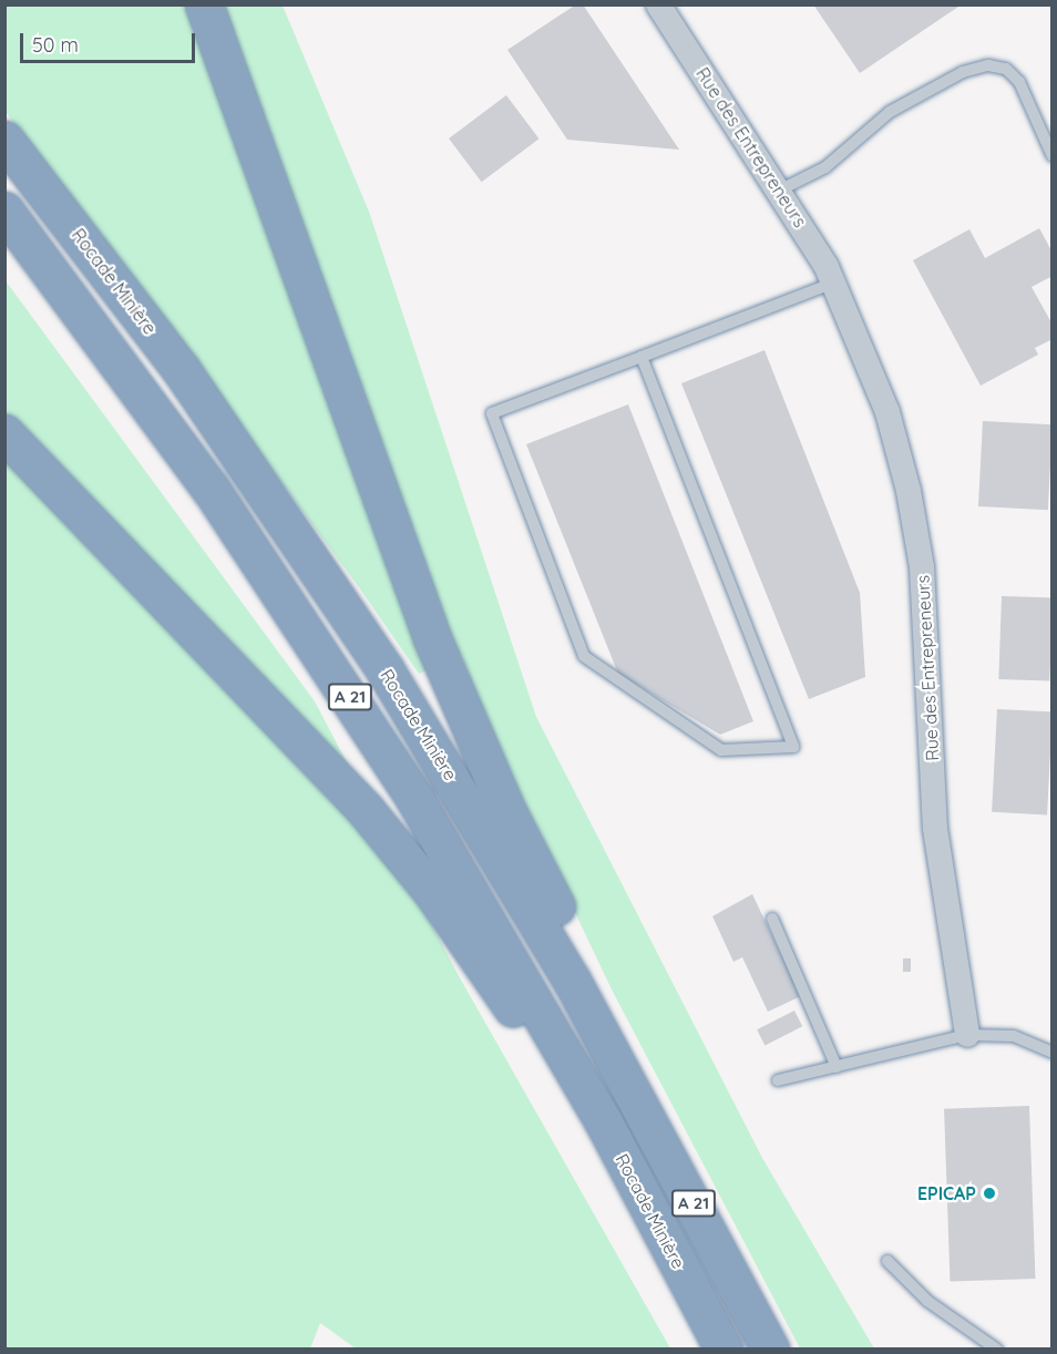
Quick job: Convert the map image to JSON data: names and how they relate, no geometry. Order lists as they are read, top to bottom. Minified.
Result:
{"streets":{"highway":["Rocade Minière","A 21"],"street":["Rue des Entrepreneurs"]},"places":["EPICAP"],"scale_bar":"50 m"}
